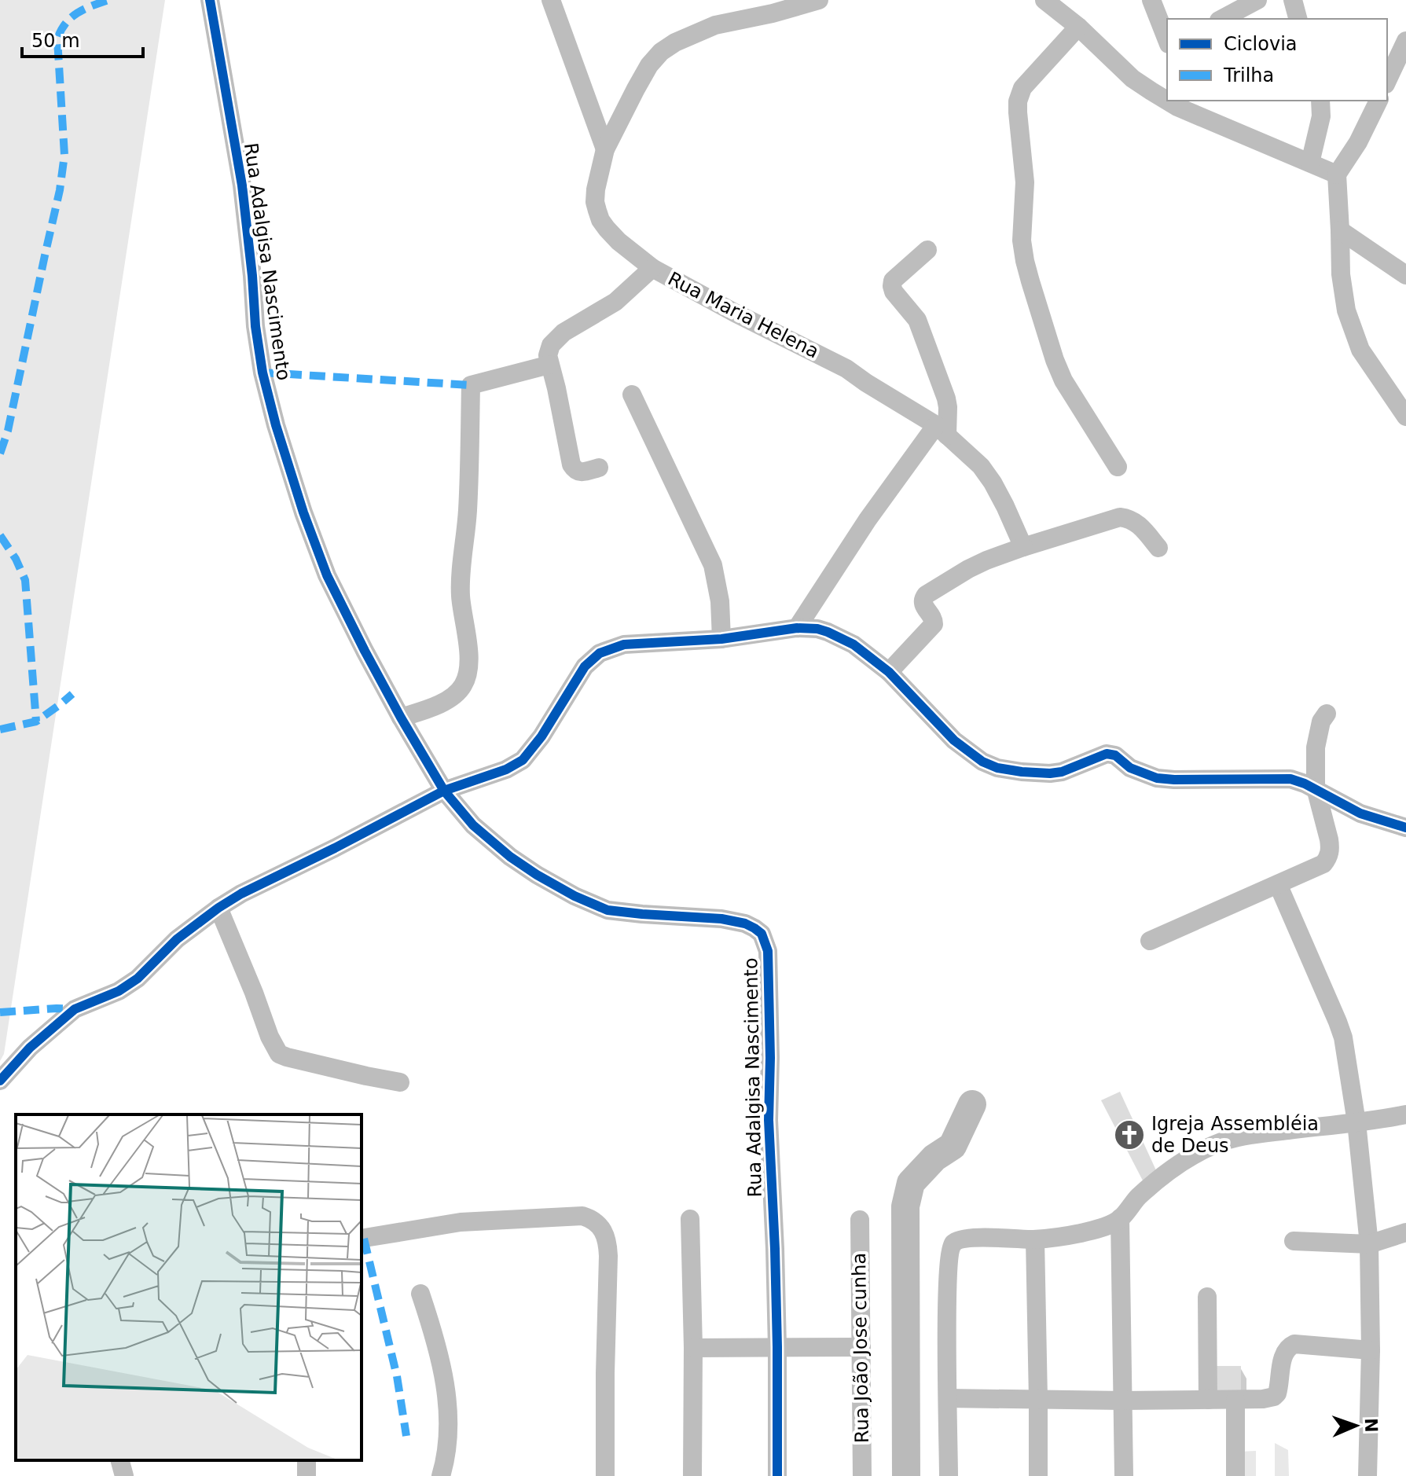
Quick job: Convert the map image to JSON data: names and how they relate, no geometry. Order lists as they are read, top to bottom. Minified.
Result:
{"streets":{"street":["Rua Adalgisa Nascimento","Rua Maria Helena","Rua João Jose cunha"]},"places":{"church":["Igreja Assembléia de Deus"]},"legend":["Ciclovia","Trilha"],"scale_bar":"50 m","north":"right"}
